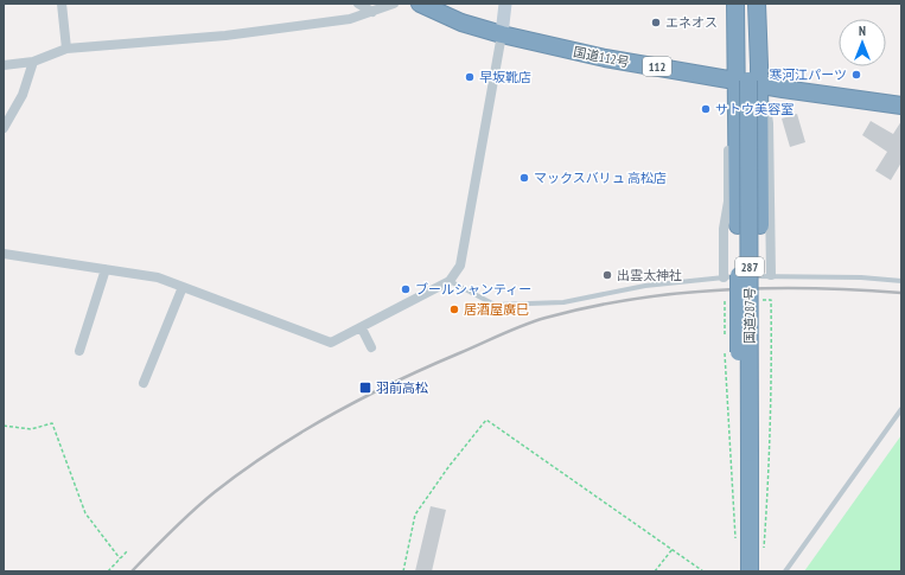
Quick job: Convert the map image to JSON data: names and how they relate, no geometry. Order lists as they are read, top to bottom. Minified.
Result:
{"streets":{"highway":["国道112号","112","287","国道287号"]},"crossings":[["国道112号","287"],["287","国道287号"]],"places":{"other":["エネオス","寒河江パーツ","早坂靴店","サトウ美容室","マックスバリュ 高松店","出雲太神社","ブールシャンティー","居酒屋廣巳"],"transit":["羽前高松"]},"north":"top"}
